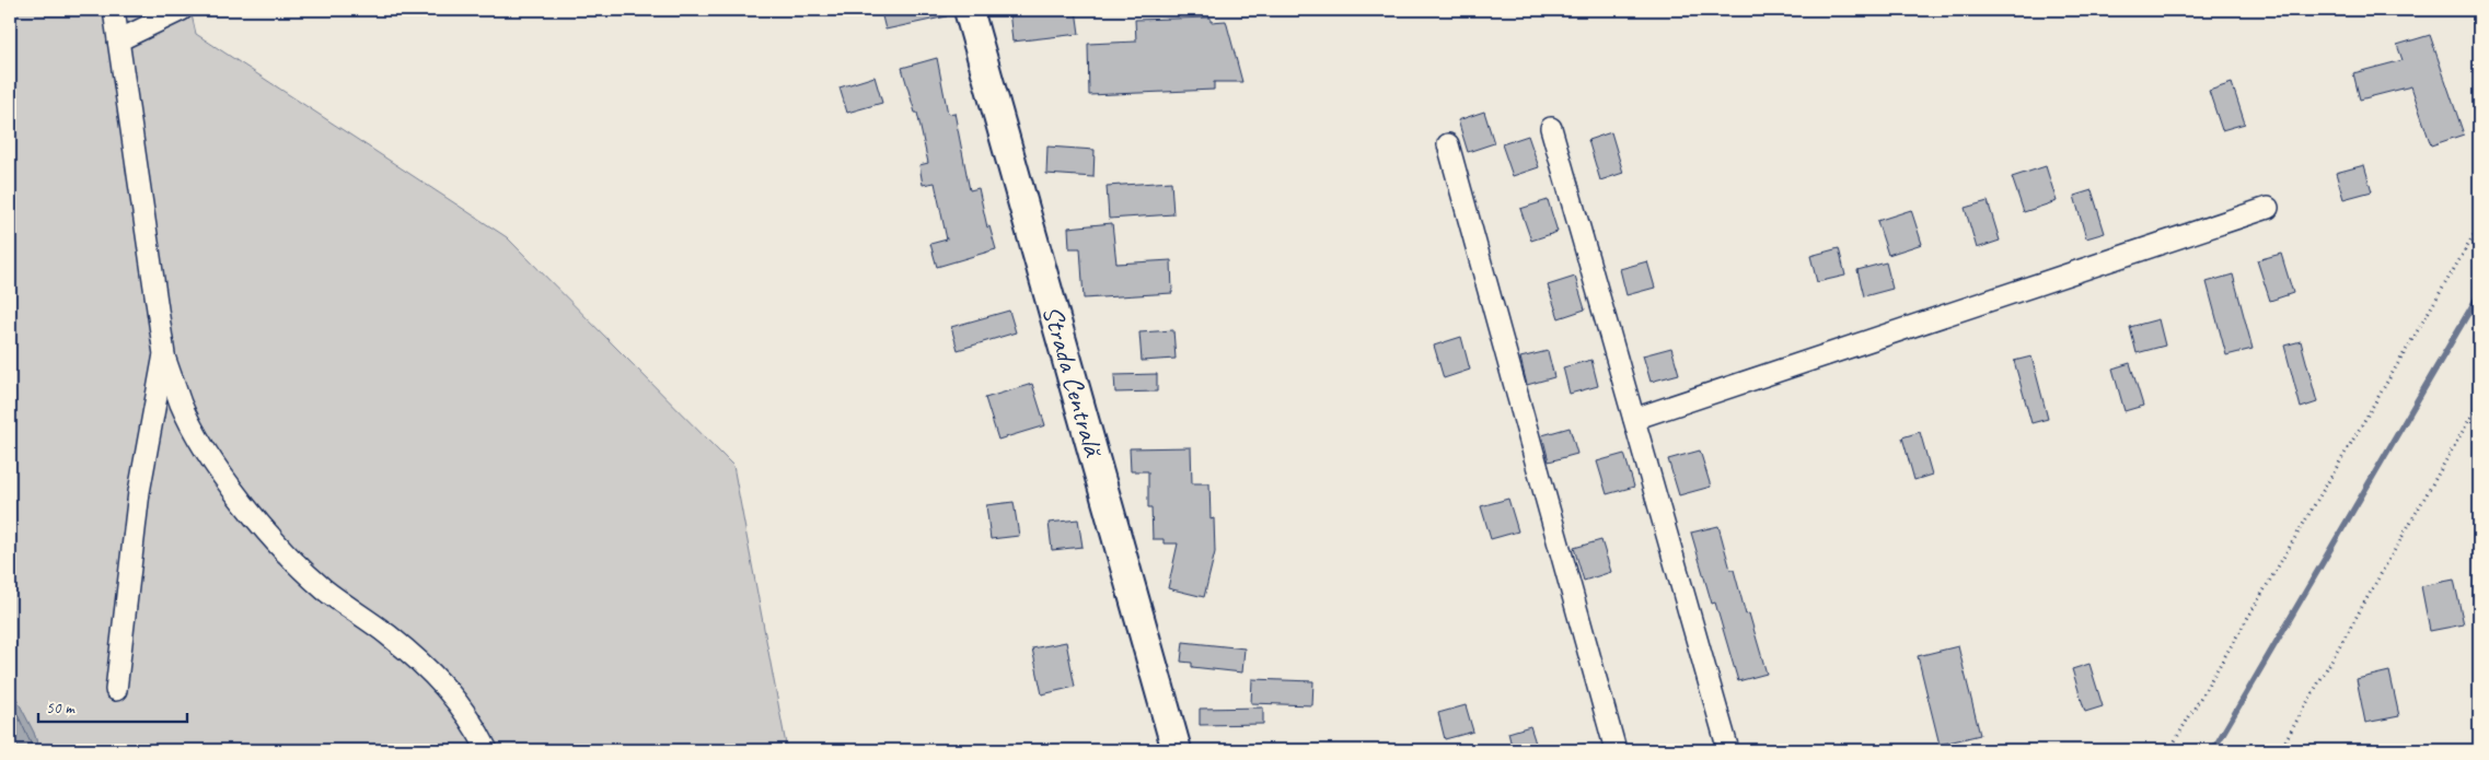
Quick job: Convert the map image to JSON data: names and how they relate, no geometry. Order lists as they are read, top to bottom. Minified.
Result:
{"streets":{"main road":["Strada Centrală"]},"scale_bar":"50 m"}
